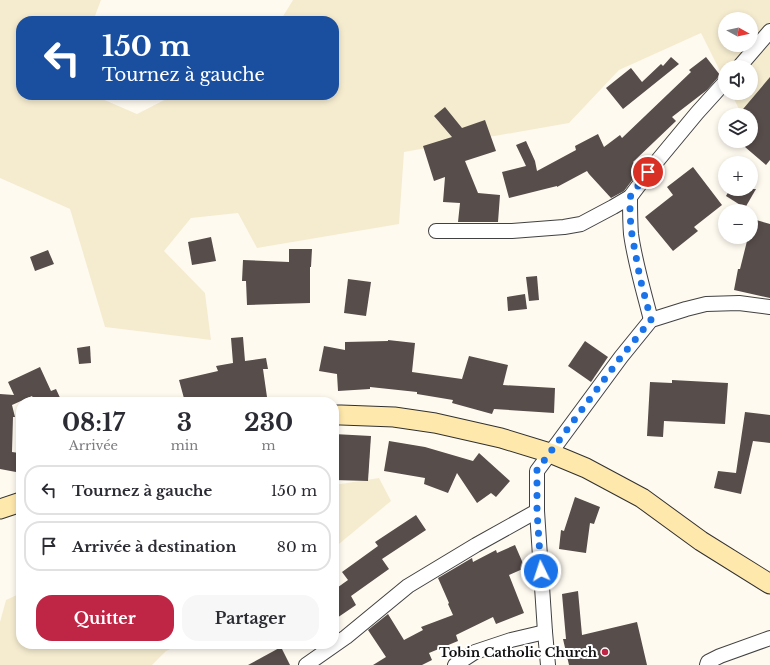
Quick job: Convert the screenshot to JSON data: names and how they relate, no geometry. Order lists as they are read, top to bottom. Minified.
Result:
{"places":["Tobin Catholic Church"],"north":"right","page":{"map_buttons":["+","−"],"turn":["150 m","Tournez à gauche"],"eta":["08:17","Arrivée","3","min","230","m"],"list":[{"name":"Tournez à gauche","value":"150 m"},{"name":"Arrivée à destination","value":"80 m"}],"buttons":["Quitter","Partager"]}}
